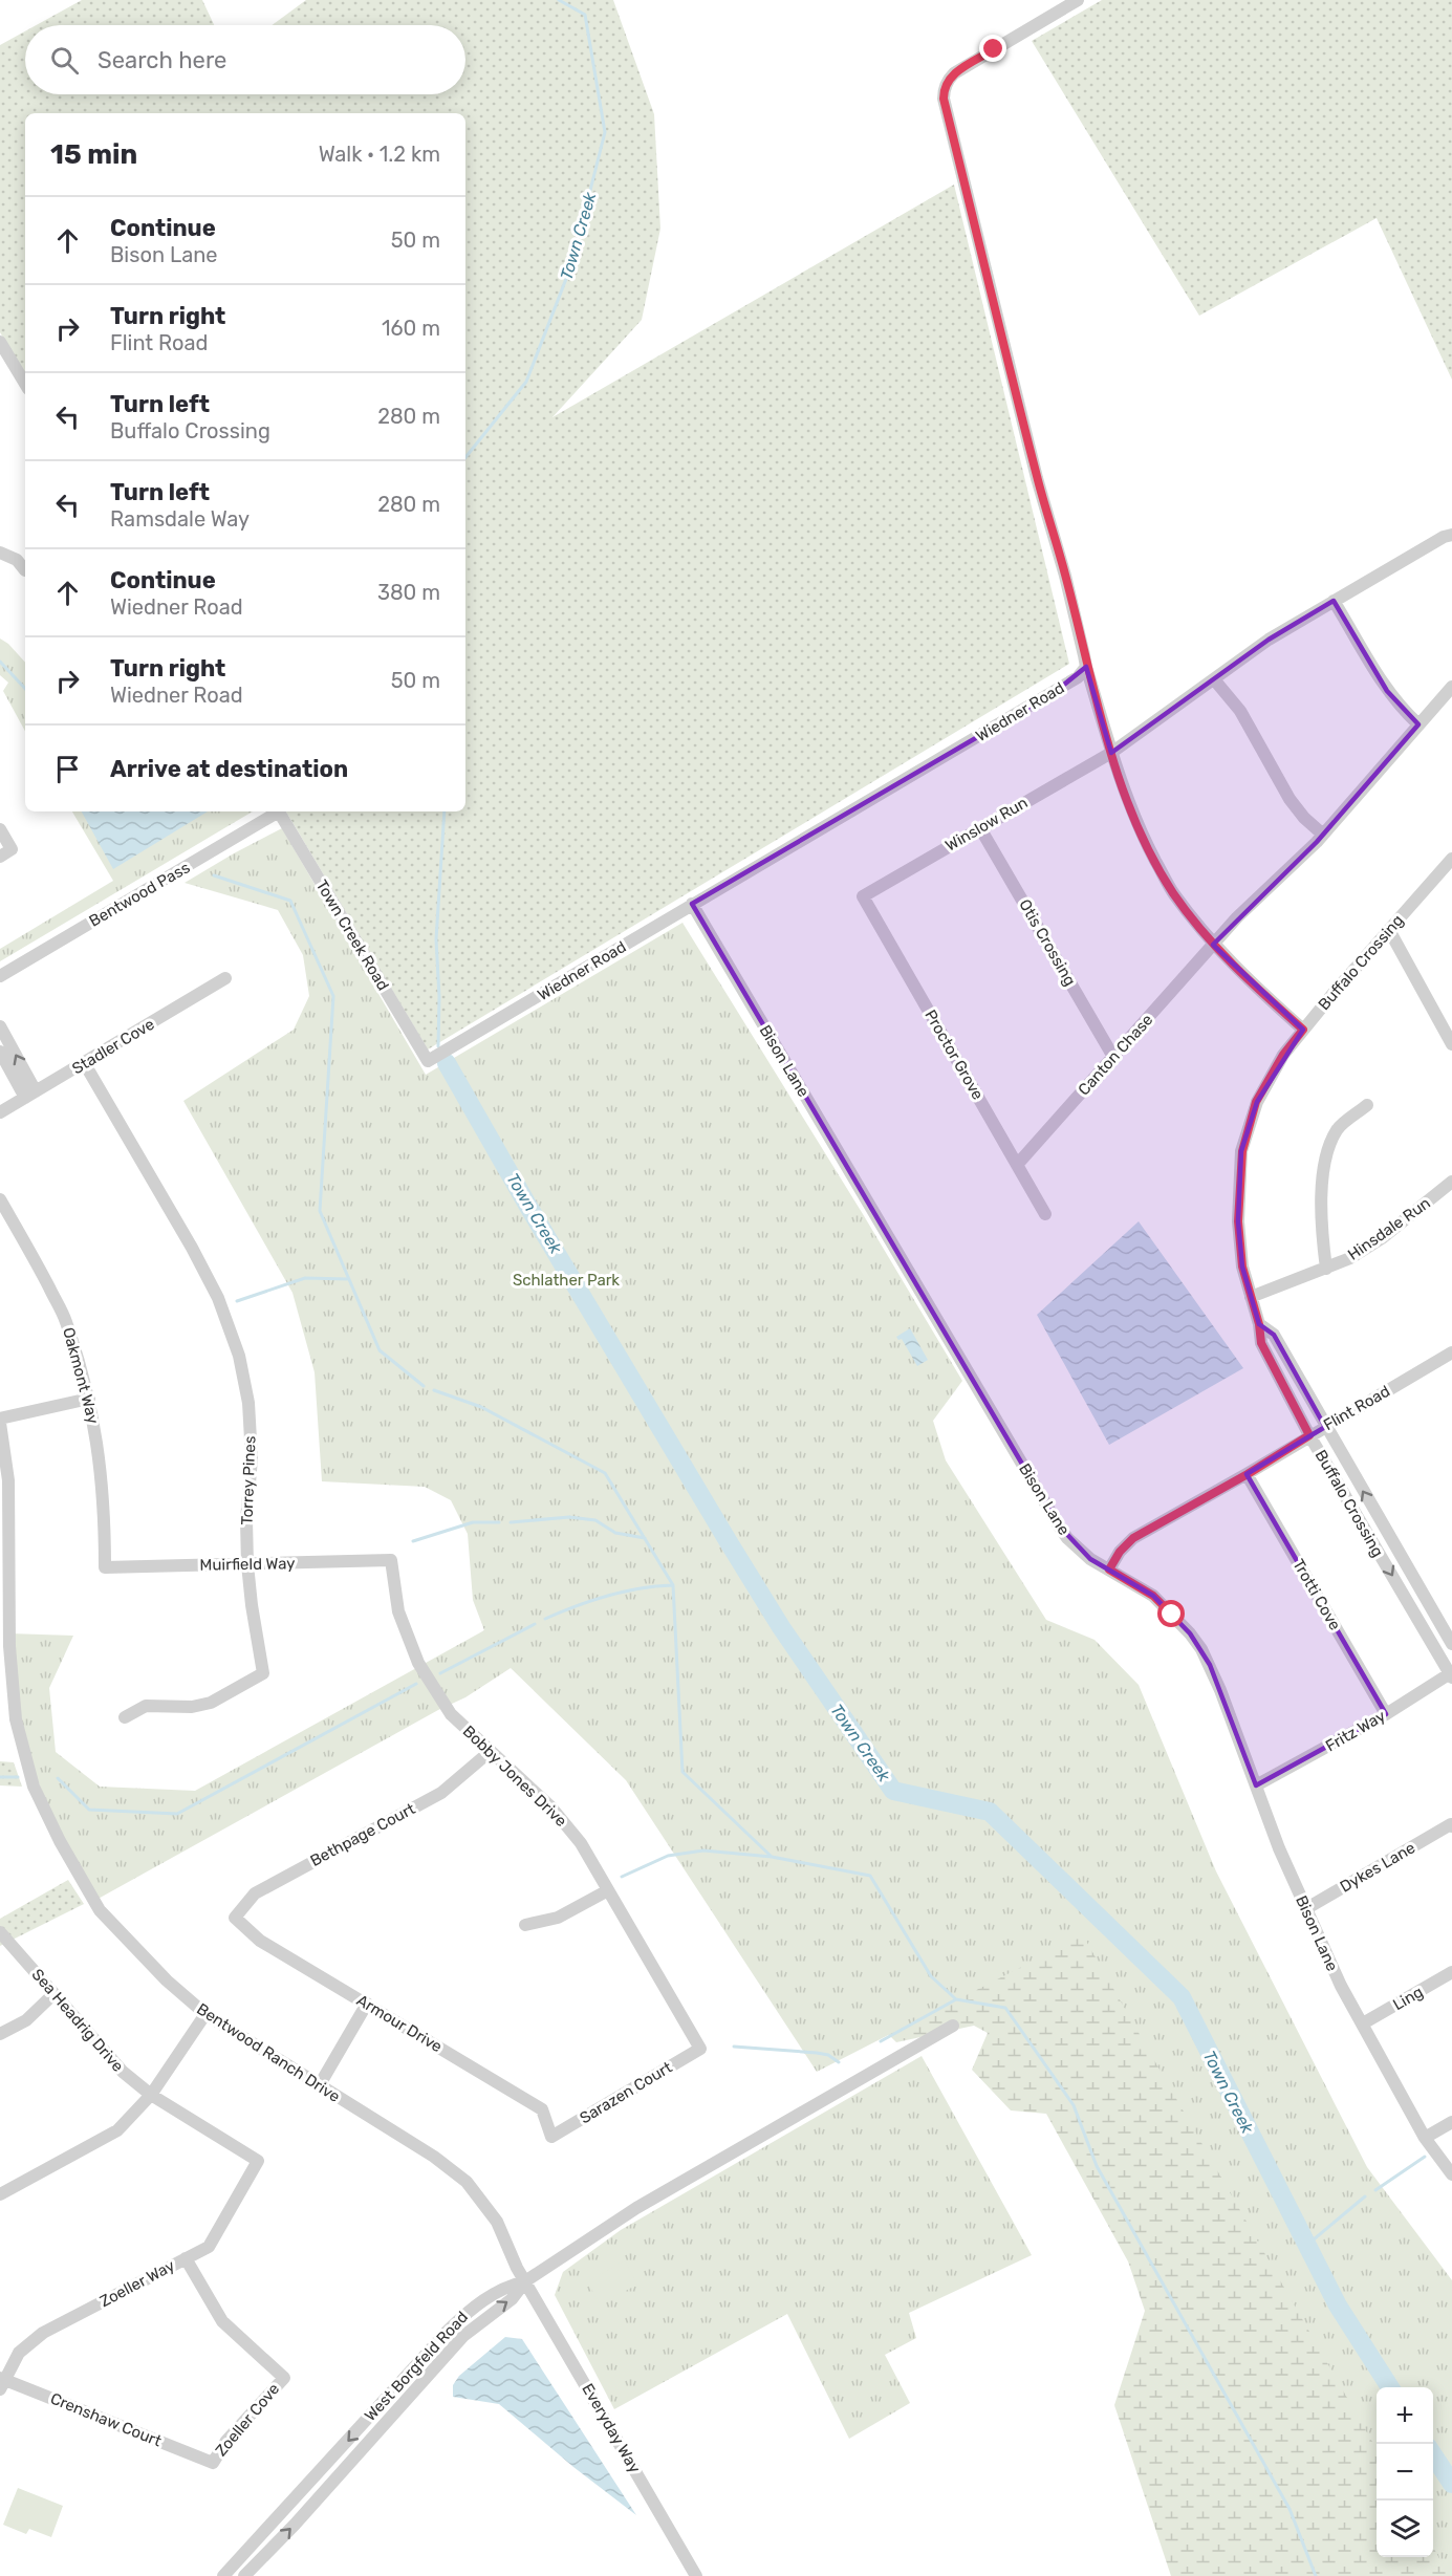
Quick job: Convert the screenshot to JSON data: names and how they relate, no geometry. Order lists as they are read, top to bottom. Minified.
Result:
{"streets":{"street":["Wiedner Road","Winslow Run","Bentwood Pass","Town Creek Road","Otis Crossing","Buffalo Crossing","Stadler Cove","Proctor Grove","Canton Chase","Bison Lane","Hinsdale Run","Oakmont Way","Flint Road","Torrey Pines","Muirfield Way","Trotti Cove","Fritz Way","Bobby Jones Drive","Bethpage Court","Dykes Lane","Ling","Sea Headrig Drive","Armour Drive","Bentwood Ranch Drive","Sarazen Court","Zoeller Way","West Borgfeld Road","Crenshaw Court","Zoeller Cove","Everyday Way"]},"crossings":[["Wiedner Road","Town Creek Road"],["Wiedner Road","Bison Lane"],["Winslow Run","Otis Crossing"],["Winslow Run","Proctor Grove"],["Otis Crossing","Canton Chase"],["Buffalo Crossing","Hinsdale Run"],["Buffalo Crossing","Flint Road"],["Buffalo Crossing","Fritz Way"],["Stadler Cove","Torrey Pines"],["Proctor Grove","Canton Chase"],["Bison Lane","Flint Road"],["Bison Lane","Fritz Way"],["Bison Lane","Dykes Lane"],["Bison Lane","Ling"],["Oakmont Way","Muirfield Way"],["Flint Road","Trotti Cove"],["Torrey Pines","Muirfield Way"],["Muirfield Way","Bobby Jones Drive"],["Trotti Cove","Fritz Way"],["Bobby Jones Drive","Bethpage Court"],["Bobby Jones Drive","Sarazen Court"],["Bethpage Court","Armour Drive"],["Sea Headrig Drive","Zoeller Way"],["Armour Drive","Sarazen Court"],["Bentwood Ranch Drive","West Borgfeld Road"],["Bentwood Ranch Drive","Everyday Way"],["Zoeller Way","Crenshaw Court"],["Zoeller Way","Zoeller Cove"],["West Borgfeld Road","Everyday Way"],["Crenshaw Court","Zoeller Cove"]],"water":["Town Creek"],"parks":["Schlather Park"],"page":{"search":"Search here","heading":["15 min","Walk · 1.2 km"],"list":[["Continue","Bison Lane","50 m"],["Turn right","Flint Road","160 m"],["Turn left","Buffalo Crossing","280 m"],["Turn left","Ramsdale Way","280 m"],["Continue","Wiedner Road","380 m"],["Turn right","Wiedner Road","50 m"],"Arrive at destination"],"map_buttons":["+","−"]}}
